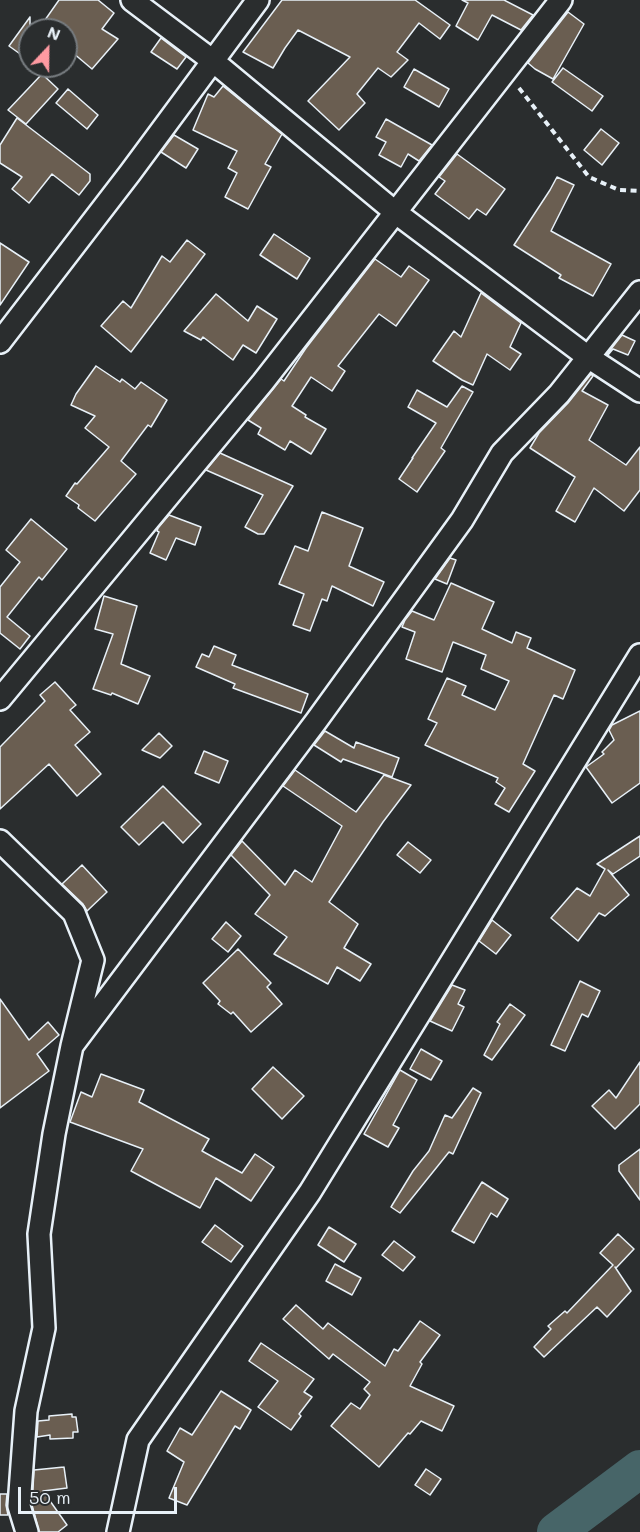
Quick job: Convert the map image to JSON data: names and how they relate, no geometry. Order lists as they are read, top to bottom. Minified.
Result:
{"scale_bar":"50 m","north":"top"}
